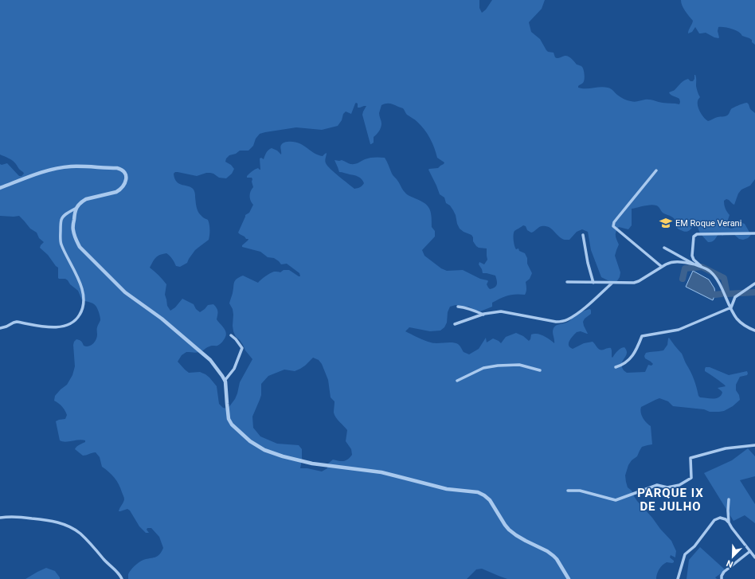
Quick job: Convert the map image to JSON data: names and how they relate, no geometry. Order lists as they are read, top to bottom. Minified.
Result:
{"districts":["PARQUE IX DE JULHO"],"places":{"school or university":["EM Roque Verani"]},"north":"bottom left"}
